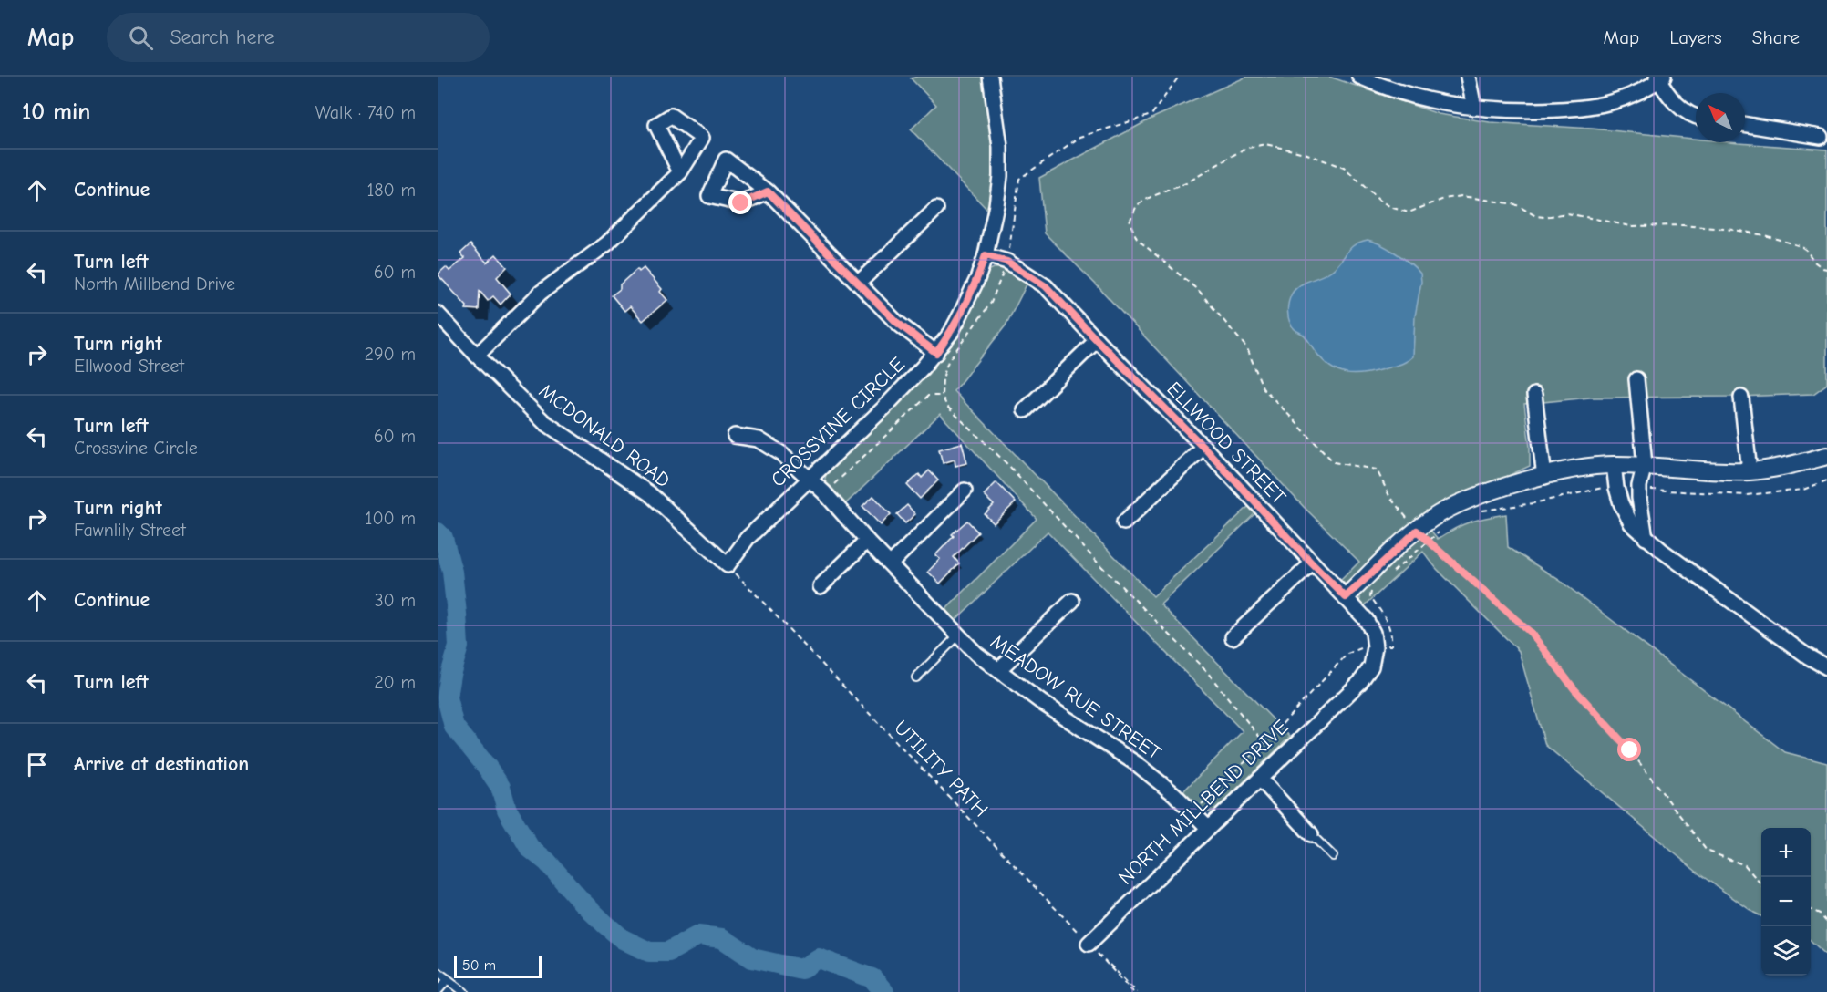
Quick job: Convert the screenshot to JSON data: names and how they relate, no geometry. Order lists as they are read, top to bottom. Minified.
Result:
{"streets":{"street":["CROSSVINE CIRCLE","MCDONALD ROAD","ELLWOOD STREET","MEADOW RUE STREET","NORTH MILLBEND DRIVE"],"path":["UTILITY PATH"]},"crossings":[["CROSSVINE CIRCLE","MCDONALD ROAD"],["CROSSVINE CIRCLE","ELLWOOD STREET"],["CROSSVINE CIRCLE","MEADOW RUE STREET"],["CROSSVINE CIRCLE","UTILITY PATH"],["MCDONALD ROAD","UTILITY PATH"],["ELLWOOD STREET","NORTH MILLBEND DRIVE"],["MEADOW RUE STREET","NORTH MILLBEND DRIVE"],["UTILITY PATH","NORTH MILLBEND DRIVE"]],"scale_bar":"50 m","north":"top left","page":{"header":"Map","search":"Search here","nav":["Map","Layers","Share"],"heading":["10 min","Walk · 740 m"],"list":[["Continue","180 m"],["Turn left","North Millbend Drive","60 m"],["Turn right","Ellwood Street","290 m"],["Turn left","Crossvine Circle","60 m"],["Turn right","Fawnlily Street","100 m"],["Continue","30 m"],["Turn left","20 m"],"Arrive at destination"],"map_buttons":["+","−"],"scale":"50 m"}}
